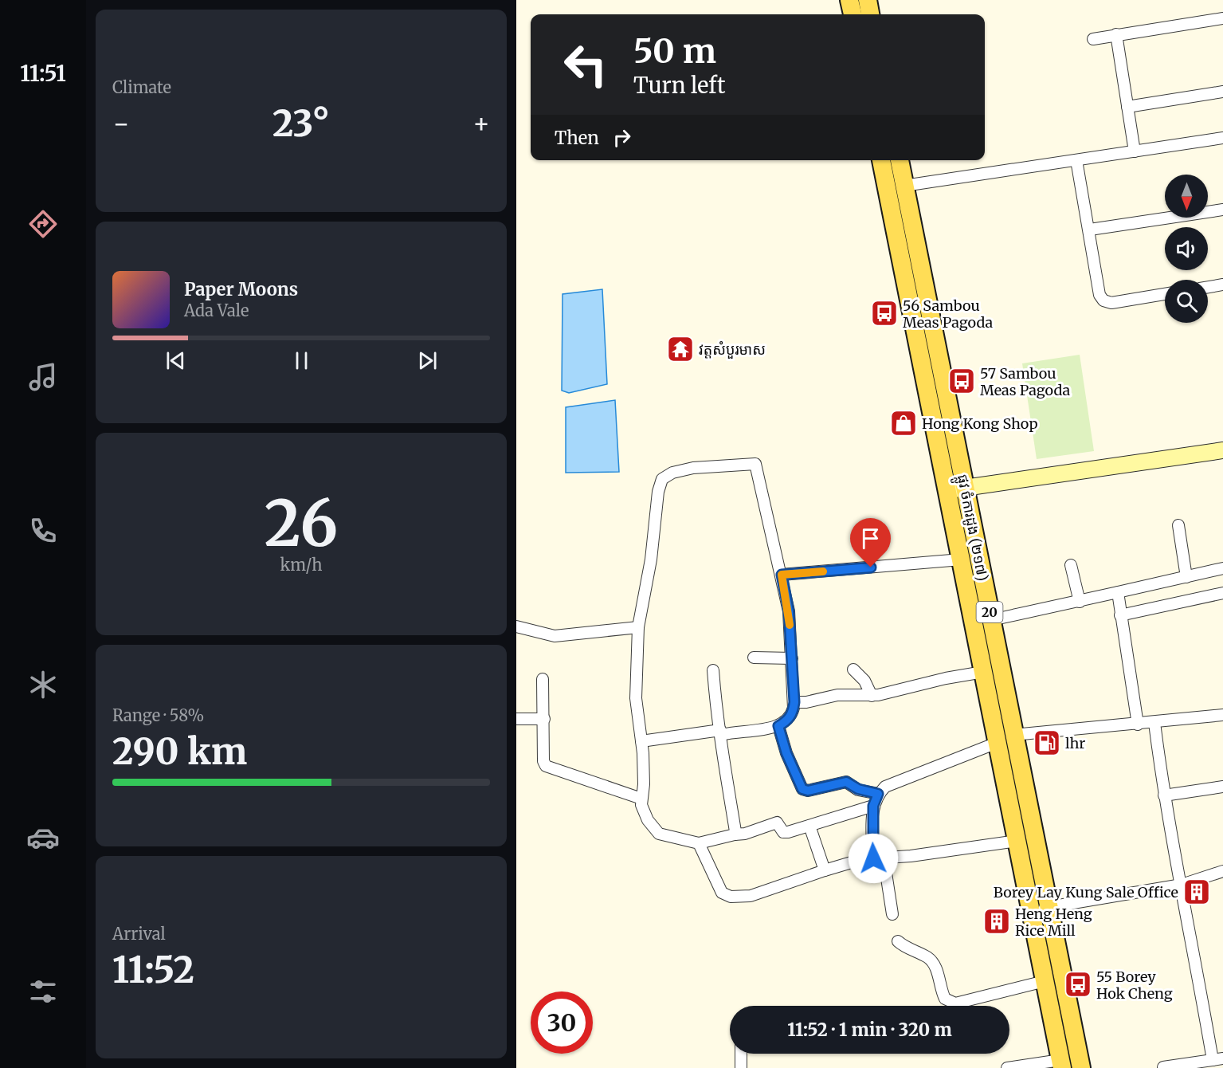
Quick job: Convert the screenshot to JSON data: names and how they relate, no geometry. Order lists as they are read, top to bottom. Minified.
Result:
{"streets":{"main road":["ផ្លូវ ចំការដូង (២១៧)","20"]},"places":{"bus stop":["56 Sambou Meas Pagoda","57 Sambou Meas Pagoda","55 Borey Hok Cheng"],"temple":["វត្តសំបួរមាស"],"shop":["Hong Kong Shop"],"fuel station":["lhr"],"building":["Borey Lay Kung Sale Office","Heng Heng Rice Mill"]},"north":"bottom","page":{"tabs":"11:51","tile":["Climate",["26","km/h"],["Range · 58%","290 km"],["Arrival","11:52"]],"turn":["50 m","Turn left"],"heat":["−","23°","+"],"then":"Then","song":["Paper Moons","Ada Vale"],"limit":"30","trip":"11:52 · 1 min · 320 m"}}
